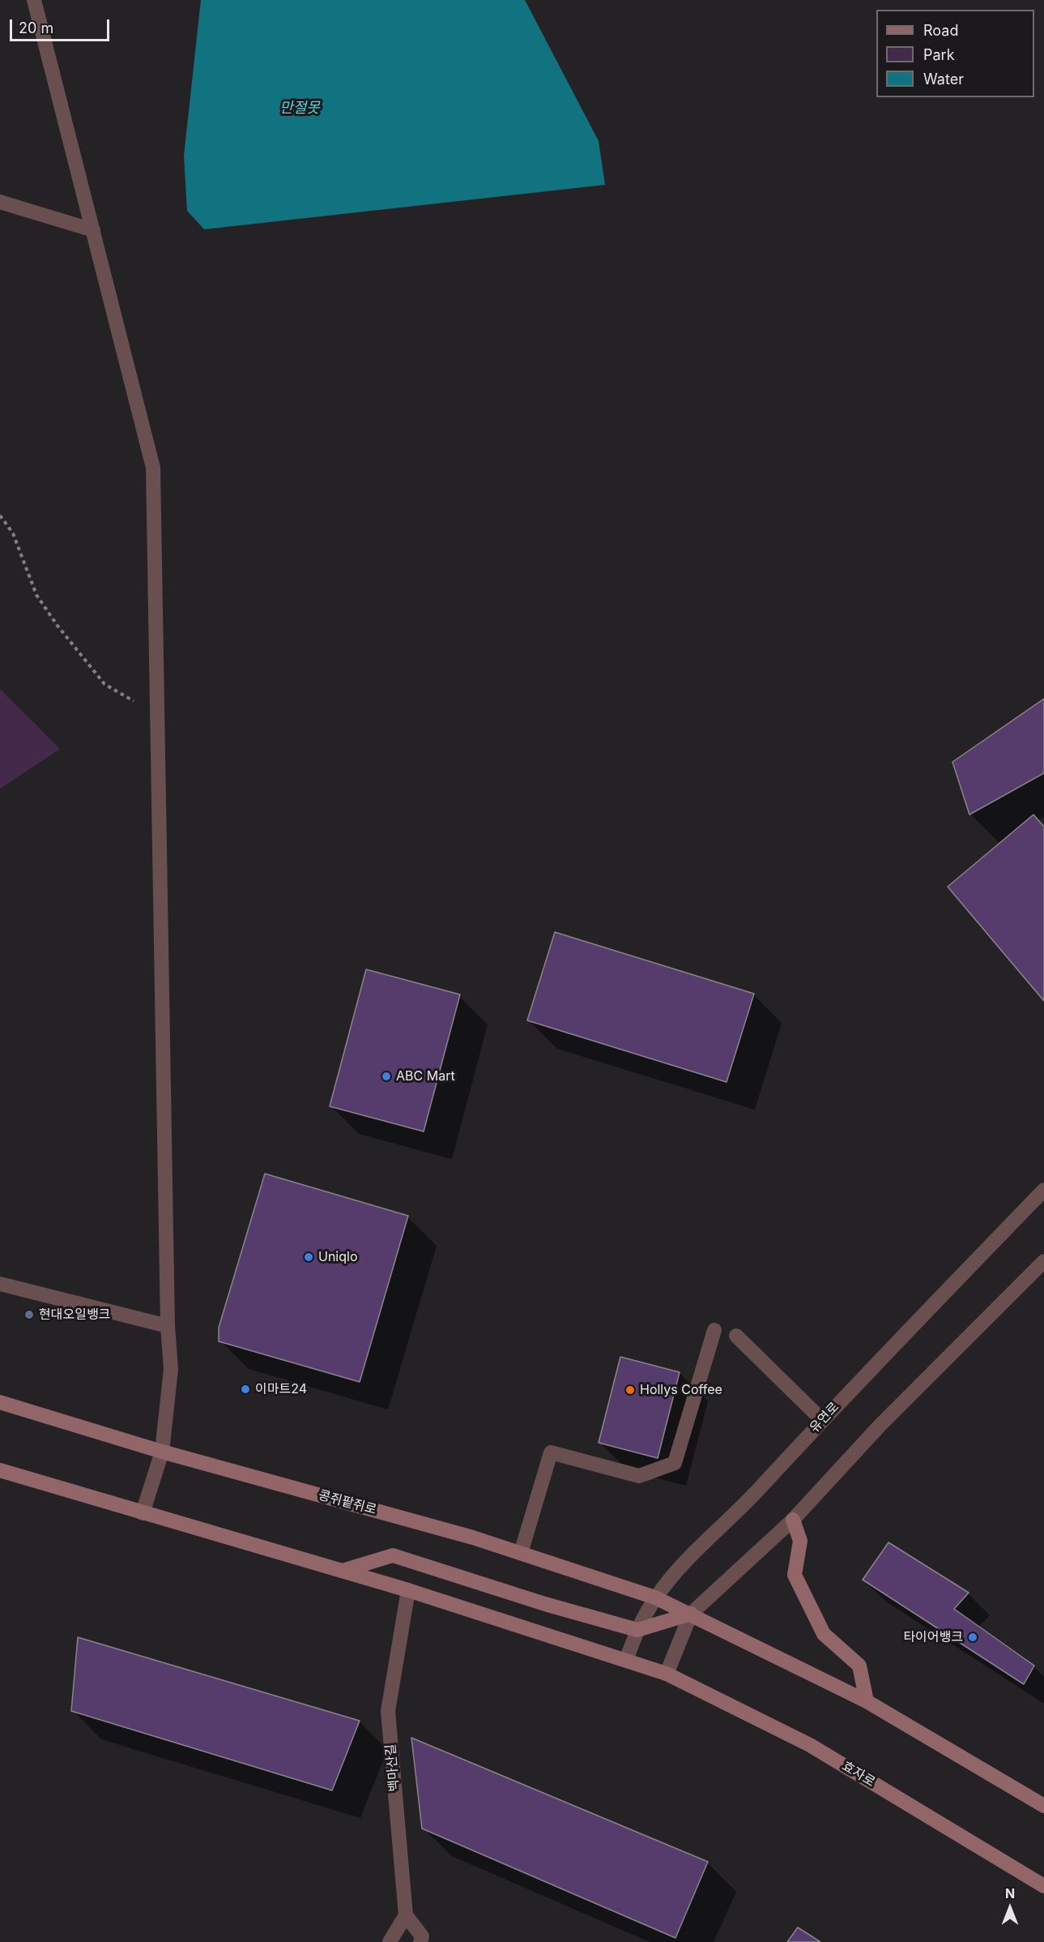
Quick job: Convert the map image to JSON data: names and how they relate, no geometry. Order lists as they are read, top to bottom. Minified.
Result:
{"streets":{"main road":["콩쥐팥쥐로","효자로"],"street":["유연로","백마산길"]},"crossings":[["유연로","콩쥐팥쥐로"]],"water":["만절못"],"places":["ABC Mart","Uniqlo","현대오일뱅크","이마트24","Hollys Coffee","타이어뱅크"],"legend":["Road","Park","Water"],"scale_bar":"20 m","north":"top"}
